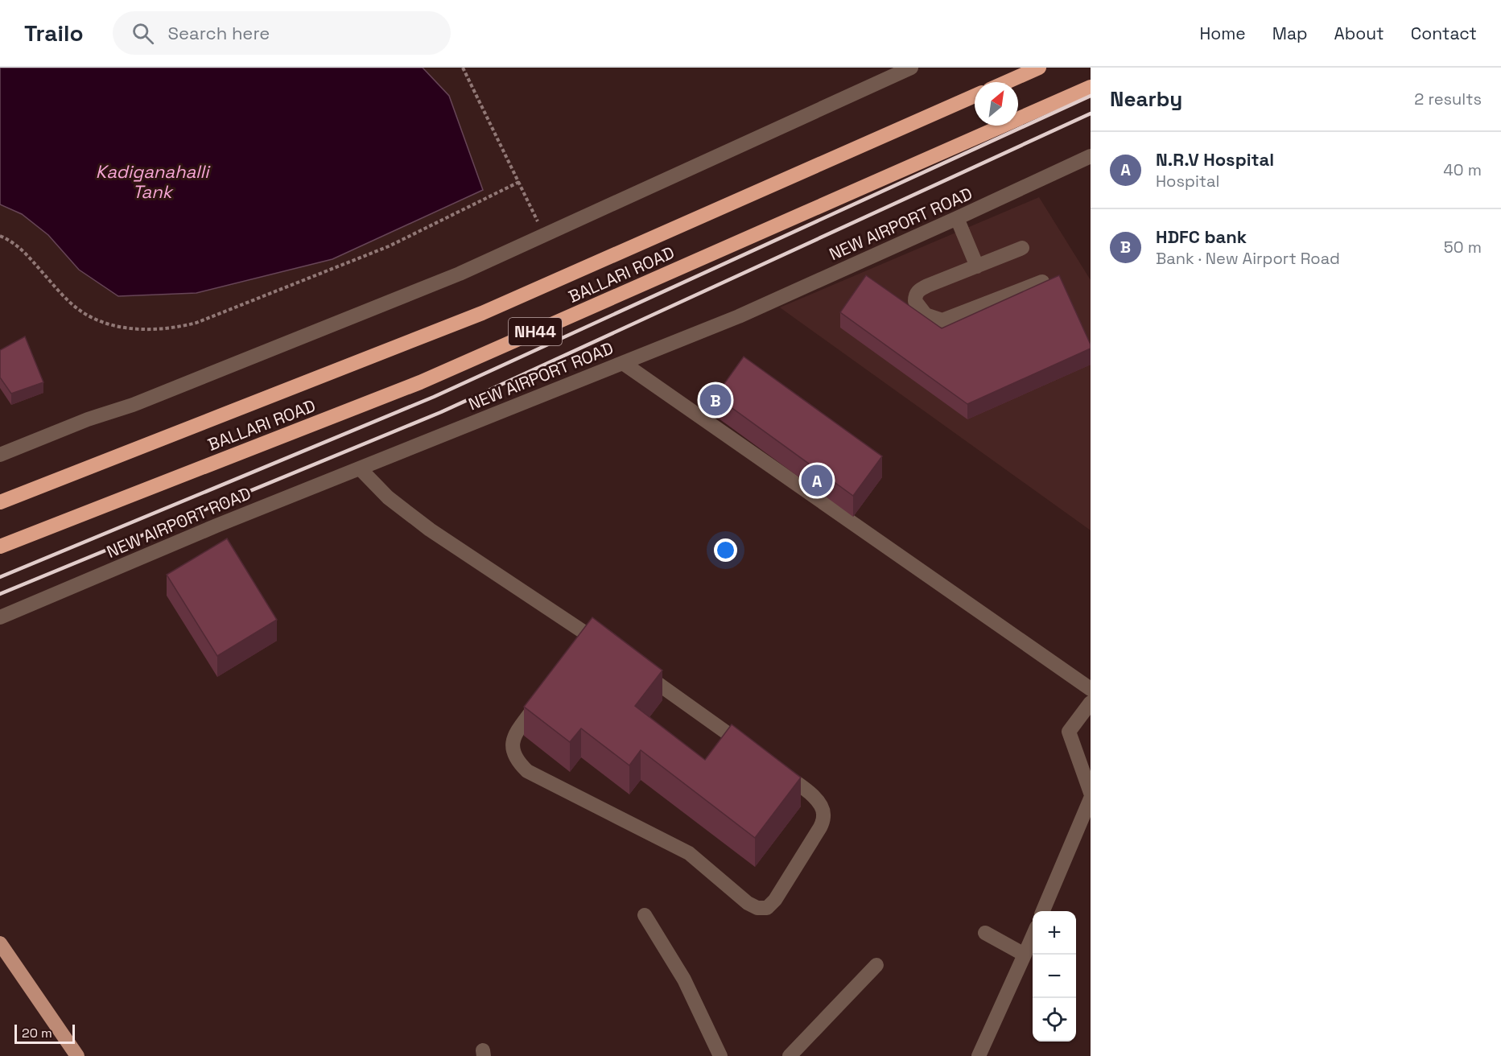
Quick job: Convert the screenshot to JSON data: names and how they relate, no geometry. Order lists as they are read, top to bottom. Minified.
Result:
{"streets":{"highway":["BALLARI ROAD","NH44"],"street":["NEW AIRPORT ROAD"]},"water":["Kadiganahalli Tank"],"scale_bar":"20 m","north":"top right","page":{"header":"Trailo","search":"Search here","nav":["Home","Map","About","Contact"],"heading":["Nearby","2 results"],"list":[{"mark":"A","name":"N.R.V Hospital","note":"Hospital","value":"40 m"},{"mark":"B","name":"HDFC bank","note":"Bank · New Airport Road","value":"50 m"}],"pins":["B","A"],"map_buttons":["+","−"],"scale":"20 m"}}
